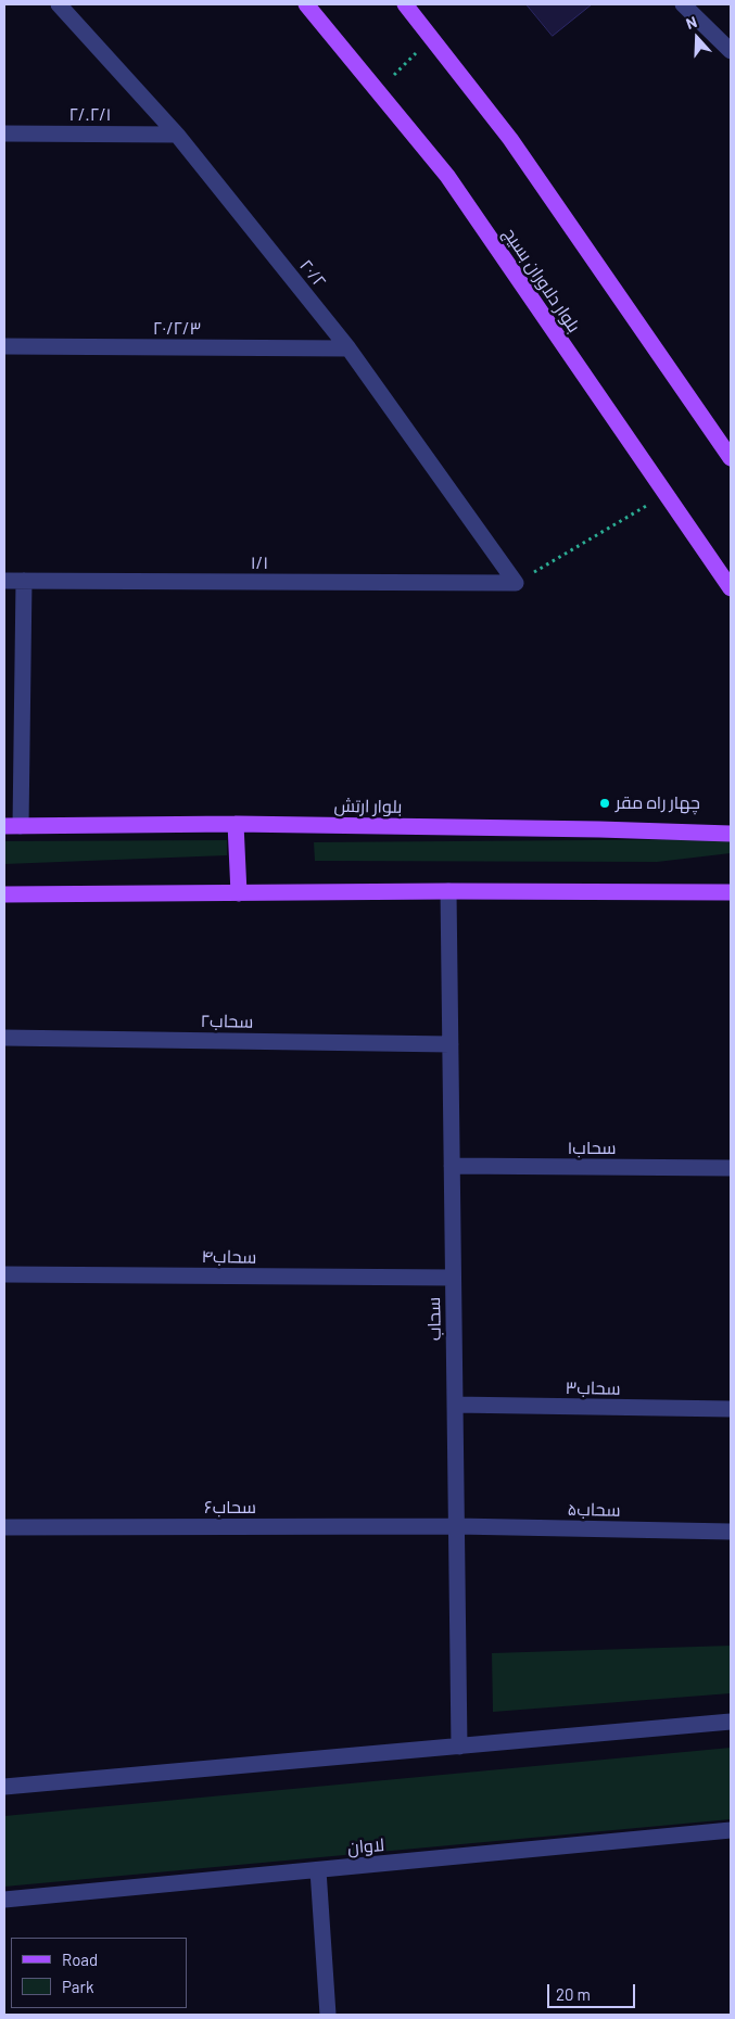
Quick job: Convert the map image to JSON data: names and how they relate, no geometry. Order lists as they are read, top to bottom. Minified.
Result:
{"streets":{"main road":["بلوار دلاوران بسیج","بلوار ارتش"],"street":["۲/.۲/۱","۲۰/۲","۲۰/۲/۳","۱/۱","۲سحاب","۱سحاب","۴سحاب","سحاب","۳سحاب","۶سحاب","۵سحاب","لاوان"]},"crossings":[["۲/.۲/۱","۲۰/۲"],["۲۰/۲","۲۰/۲/۳"],["۲۰/۲","۱/۱"],["۲سحاب","سحاب"],["۱سحاب","سحاب"],["۴سحاب","سحاب"],["سحاب","۳سحاب"],["سحاب","۶سحاب"],["سحاب","۵سحاب"],["۶سحاب","۵سحاب"]],"places":["چهار راه مقر"],"legend":["Road","Park"],"scale_bar":"20 m","north":"top"}
